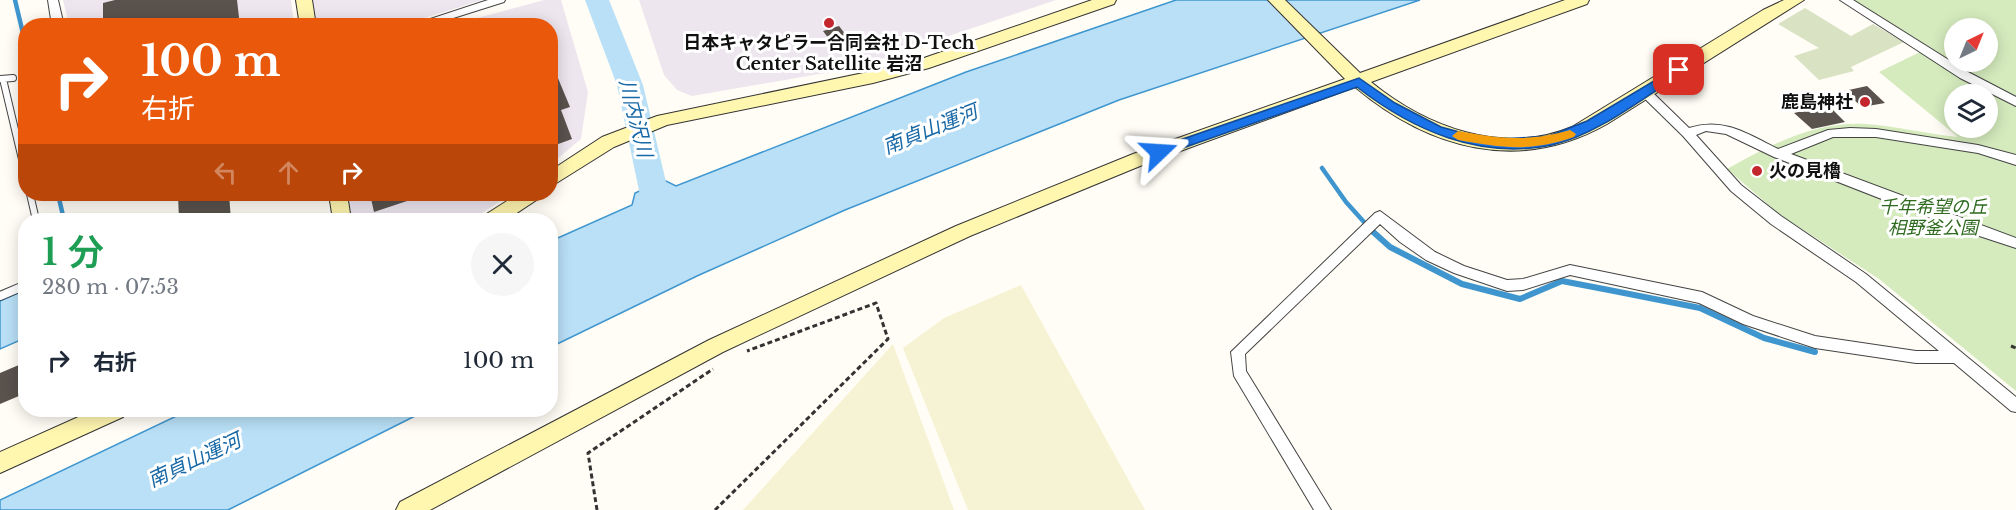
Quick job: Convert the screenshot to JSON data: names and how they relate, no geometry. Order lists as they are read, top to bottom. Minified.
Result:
{"water":["川内沢川","南貞山運河"],"parks":["千年希望の丘 相野釜公園"],"places":["日本キャタピラー合同会社 D-Tech Center Satellite 岩沼","鹿島神社","火の見櫓"],"north":"top right","page":{"turn":["100 m","右折"],"heading":["1 分","280 m · 07:53"],"list":[{"name":"右折","value":"100 m"}]}}
